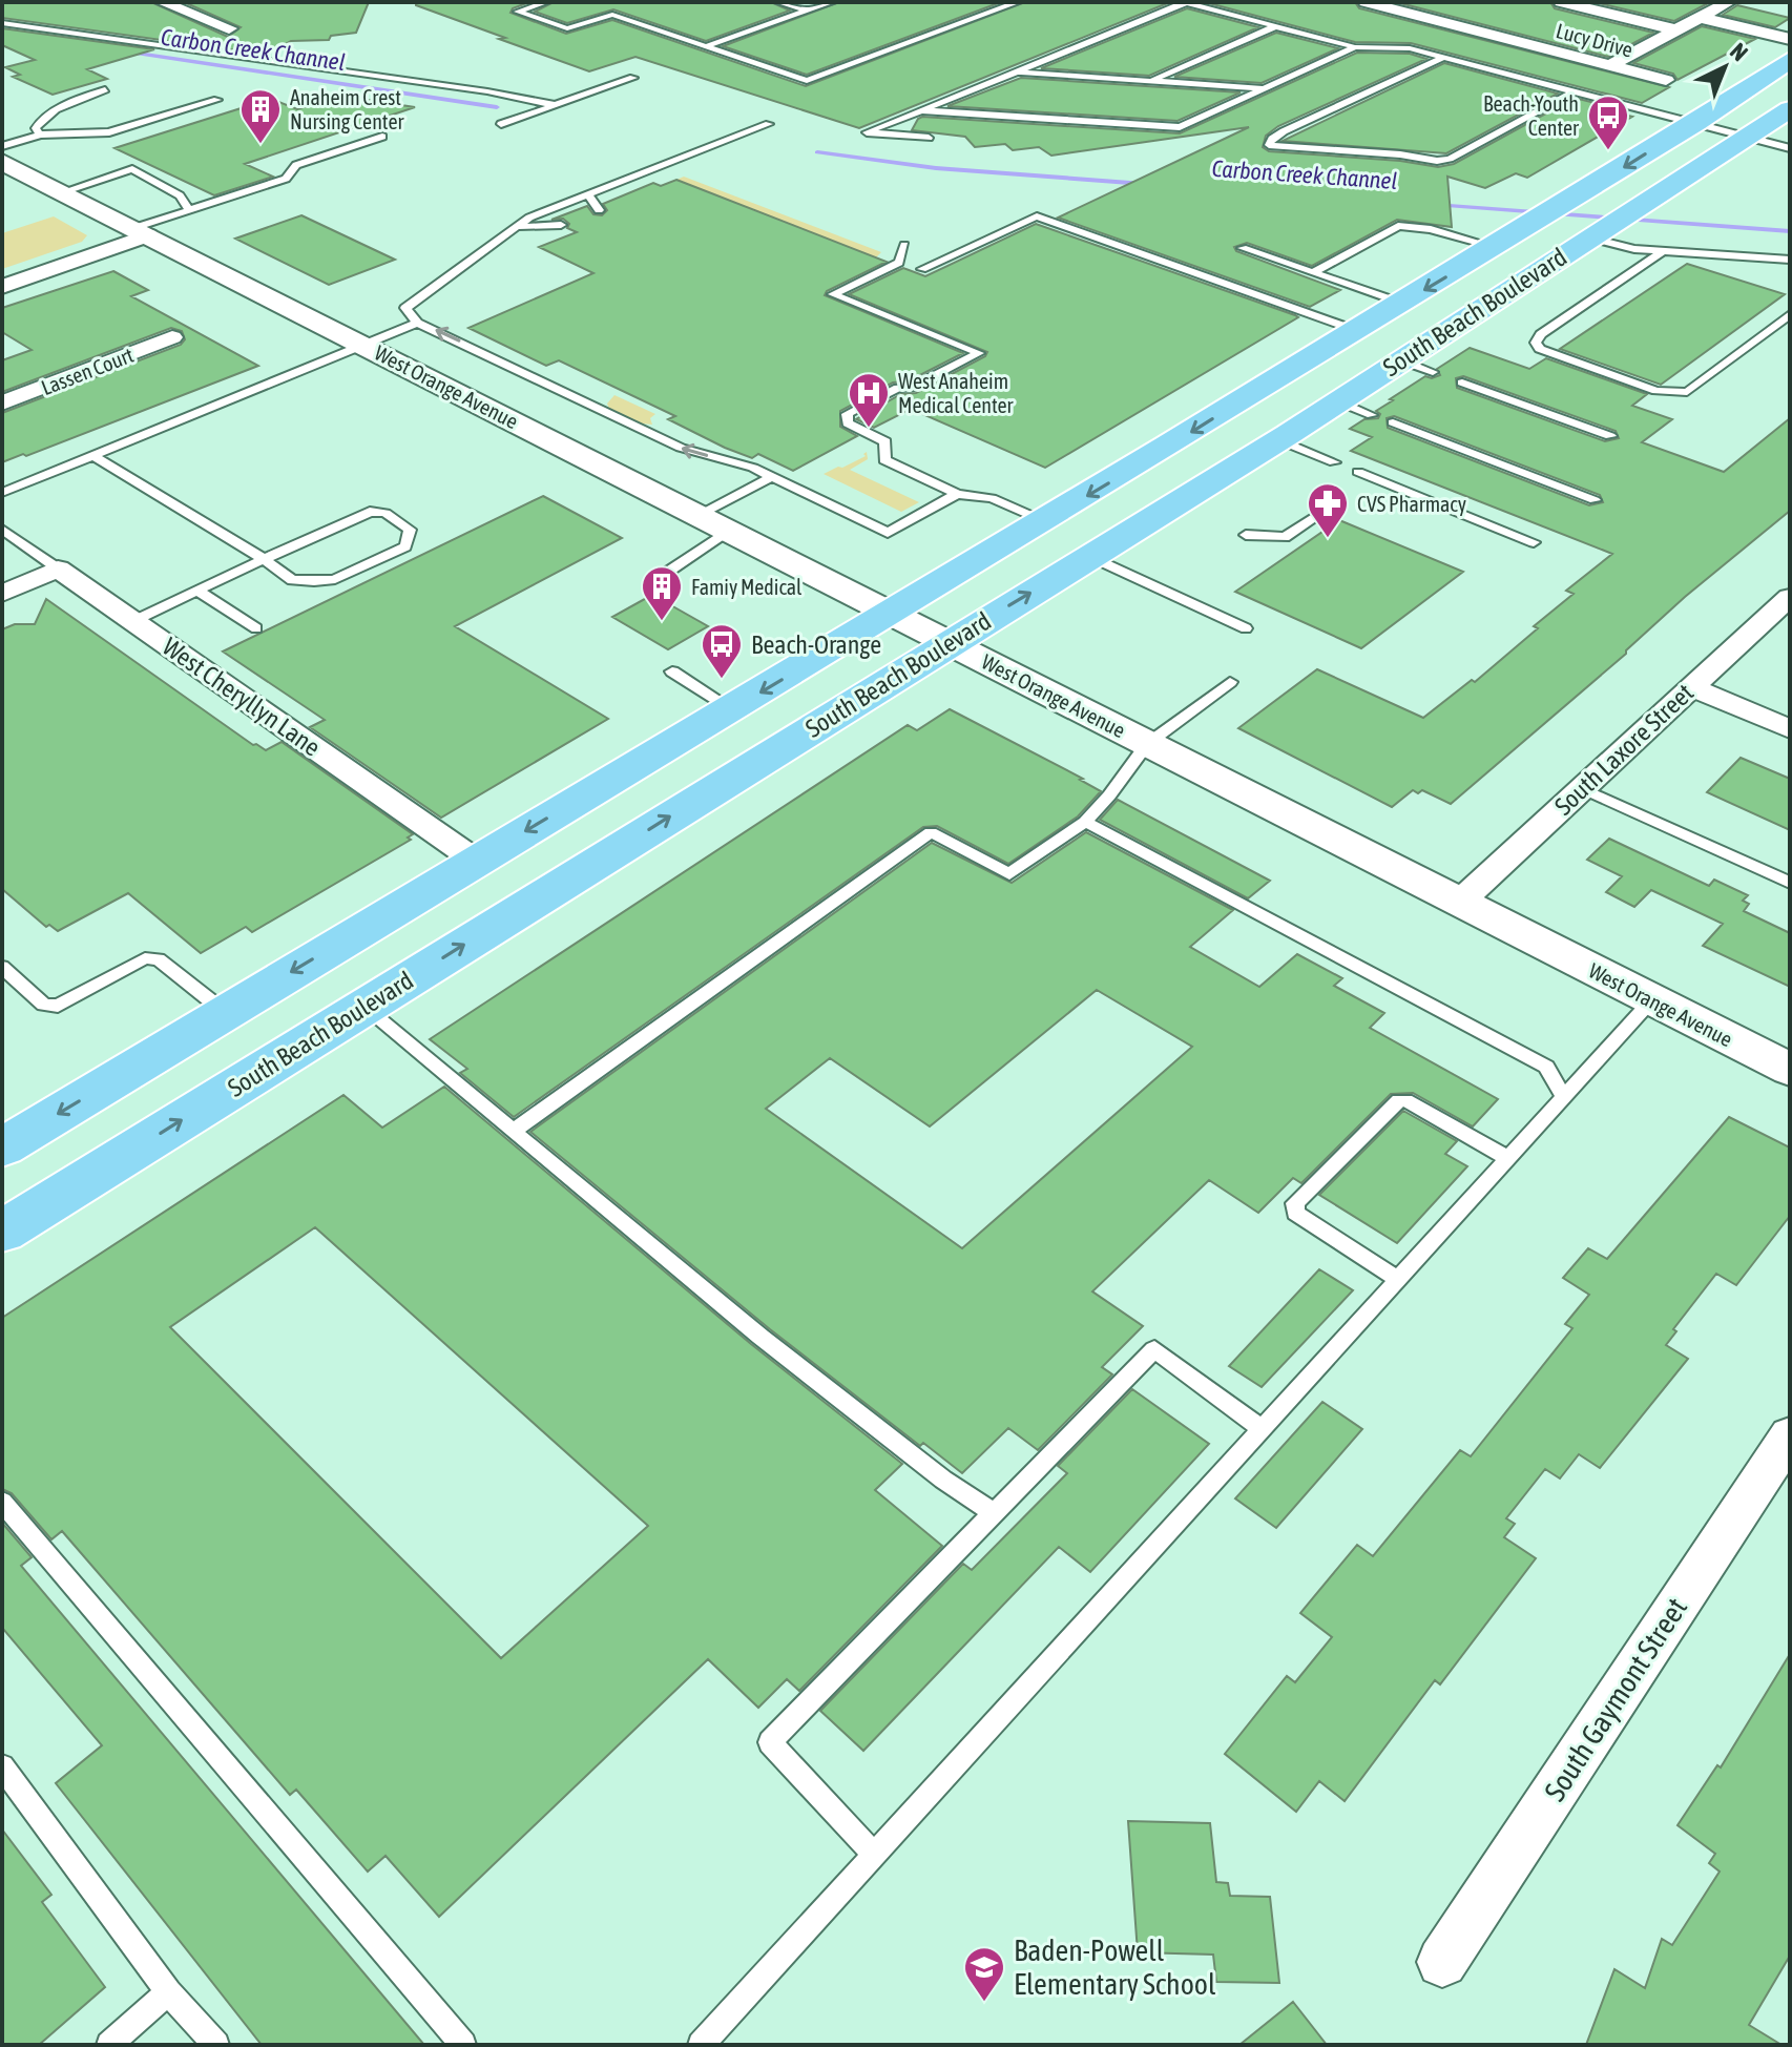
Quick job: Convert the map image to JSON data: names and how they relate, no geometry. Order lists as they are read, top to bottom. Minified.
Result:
{"streets":{"main road":["South Beach Boulevard"],"street":["Lucy Drive","Lassen Court","West Orange Avenue","West Cheryllyn Lane","South Laxore Street","South Gaymont Street"]},"crossings":[["South Beach Boulevard","West Orange Avenue"],["South Beach Boulevard","West Cheryllyn Lane"],["West Orange Avenue","South Laxore Street"]],"water":["Carbon Creek Channel"],"places":{"building":["Anaheim Crest Nursing Center","Famiy Medical"],"bus stop":["Beach-Youth Center","Beach-Orange"],"hospital":["West Anaheim Medical Center"],"pharmacy":["CVS Pharmacy"],"school or university":["Baden-Powell Elementary School"]},"north":"top right"}
